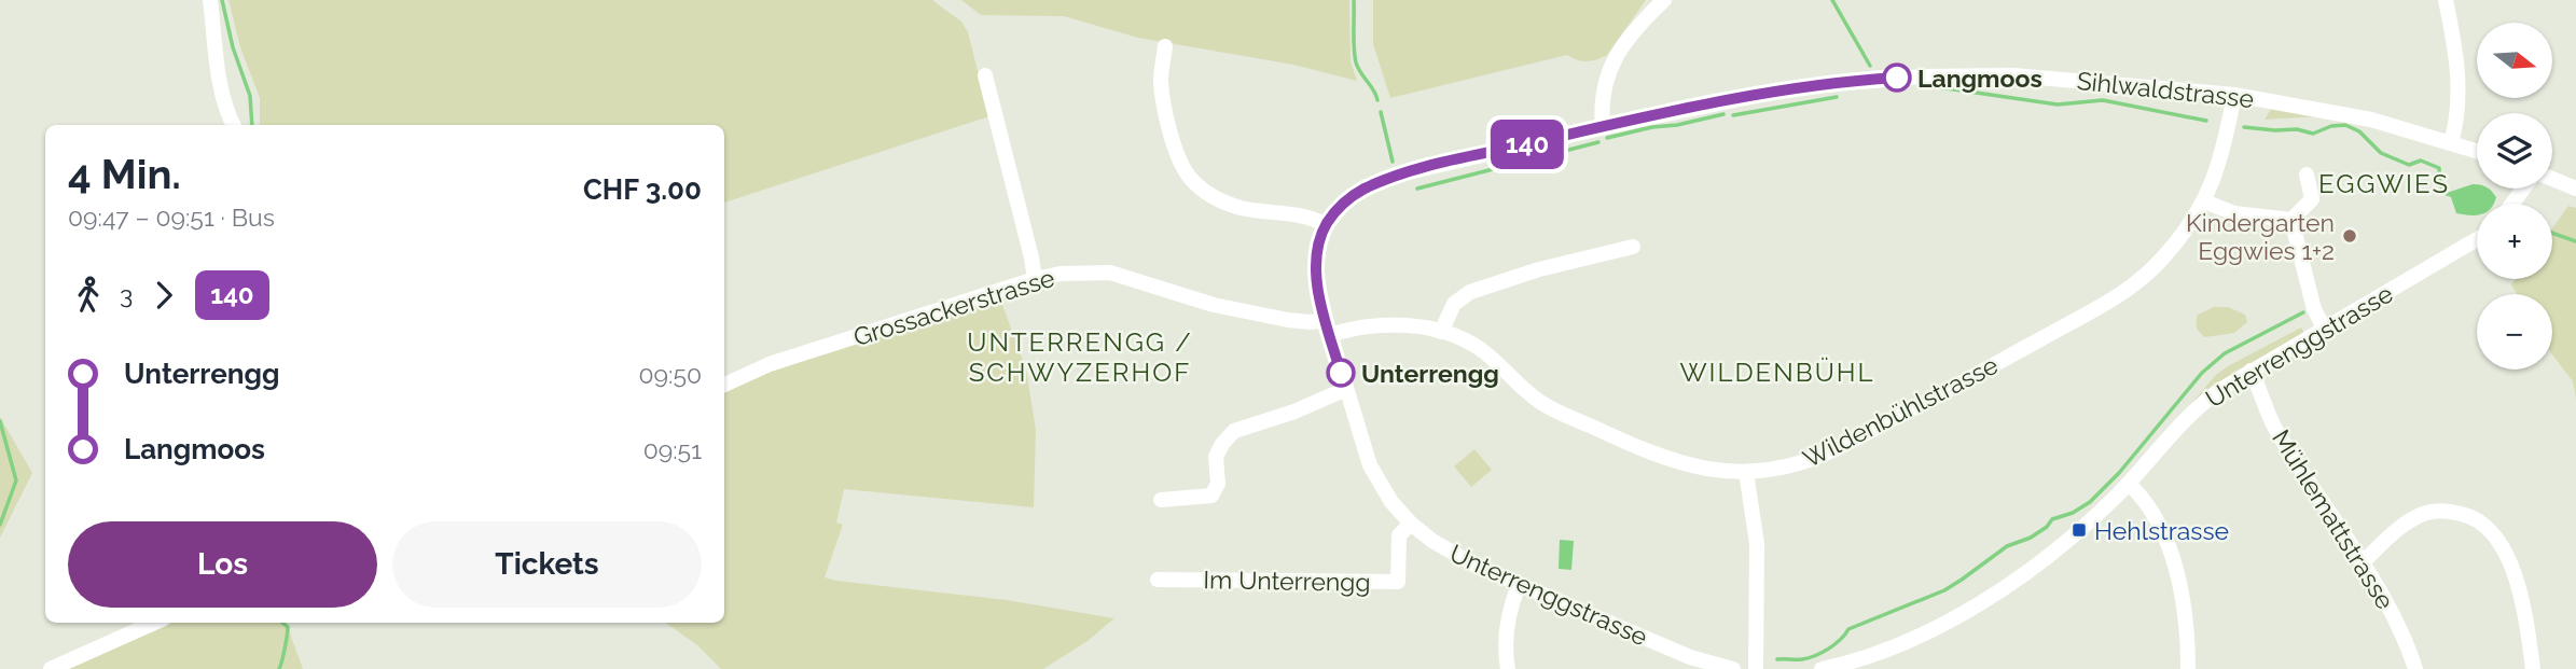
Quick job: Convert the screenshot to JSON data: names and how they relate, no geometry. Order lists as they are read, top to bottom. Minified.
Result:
{"streets":{"street":["Sihlwaldstrasse","Grossackerstrasse","Unterrenggstrasse","Wildenbühlstrasse","Mühlemattstrasse","Im Unterrengg"]},"crossings":[["Sihlwaldstrasse","Grossackerstrasse"],["Sihlwaldstrasse","Unterrenggstrasse"],["Sihlwaldstrasse","Wildenbühlstrasse"],["Grossackerstrasse","Unterrenggstrasse"],["Unterrenggstrasse","Wildenbühlstrasse"],["Unterrenggstrasse","Mühlemattstrasse"],["Unterrenggstrasse","Im Unterrengg"]],"districts":["EGGWIES","UNTERRENGG / SCHWYZERHOF","WILDENBÜHL"],"places":{"other":["Langmoos","Kindergarten Eggwies 1+2","Unterrengg"],"transit":["Hehlstrasse"]},"lines":["bus line 140"],"north":"right","page":{"on_map":"140","map_buttons":["+","−"],"heading":["4 Min.","09:47 – 09:51 · Bus","CHF 3.00"],"legs":["3","140"],"list":[{"name":"Unterrengg","value":"09:50"},{"name":"Langmoos","value":"09:51"}],"buttons":["Los","Tickets"]}}
